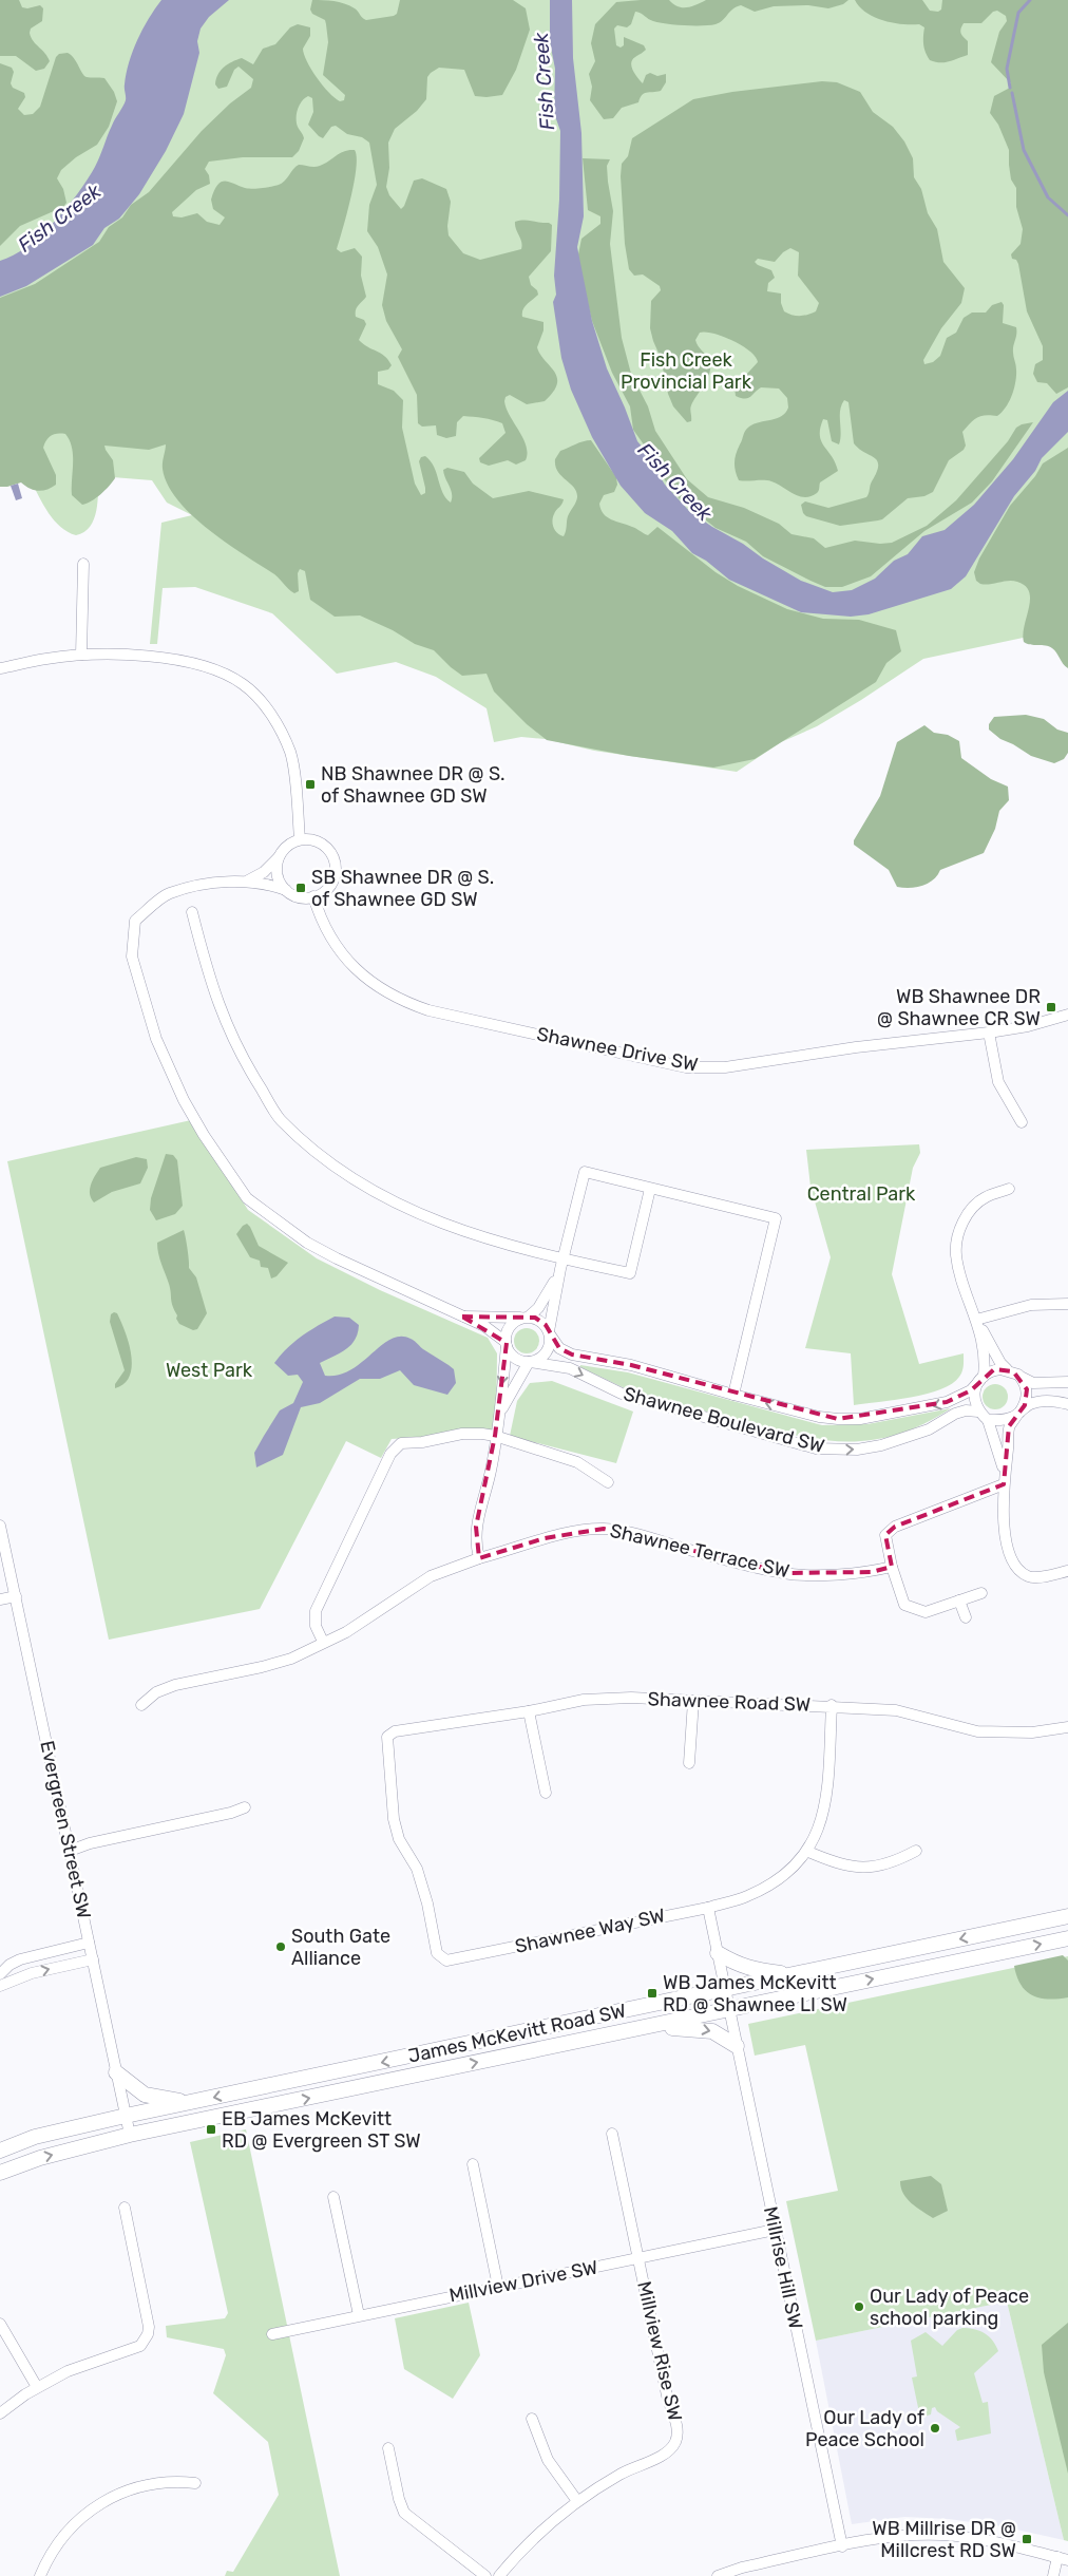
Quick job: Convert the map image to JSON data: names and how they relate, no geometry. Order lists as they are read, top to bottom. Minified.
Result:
{"streets":{"main road":["James McKevitt Road SW"],"street":["Shawnee Drive SW","Shawnee Boulevard SW","Shawnee Terrace SW","Shawnee Road SW","Evergreen Street SW","Shawnee Way SW","Millrise Hill SW","Millview Drive SW","Millview Rise SW"]},"crossings":[["Shawnee Road SW","Shawnee Way SW"],["Evergreen Street SW","James McKevitt Road SW"],["Shawnee Way SW","Millrise Hill SW"],["James McKevitt Road SW","Millrise Hill SW"],["Millrise Hill SW","Millview Drive SW"],["Millview Drive SW","Millview Rise SW"]],"water":["Fish Creek"],"parks":["Fish Creek Provincial Park","Central Park","West Park"],"places":{"transit":["NB Shawnee DR @ S. of Shawnee GD SW","SB Shawnee DR @ S. of Shawnee GD SW","WB Shawnee DR @ Shawnee CR SW","WB James McKevitt RD @ Shawnee LI SW","EB James McKevitt RD @ Evergreen ST SW","WB Millrise DR @ Millcrest RD SW"],"other":["South Gate Alliance","Our Lady of Peace school parking","Our Lady of Peace School"]}}
